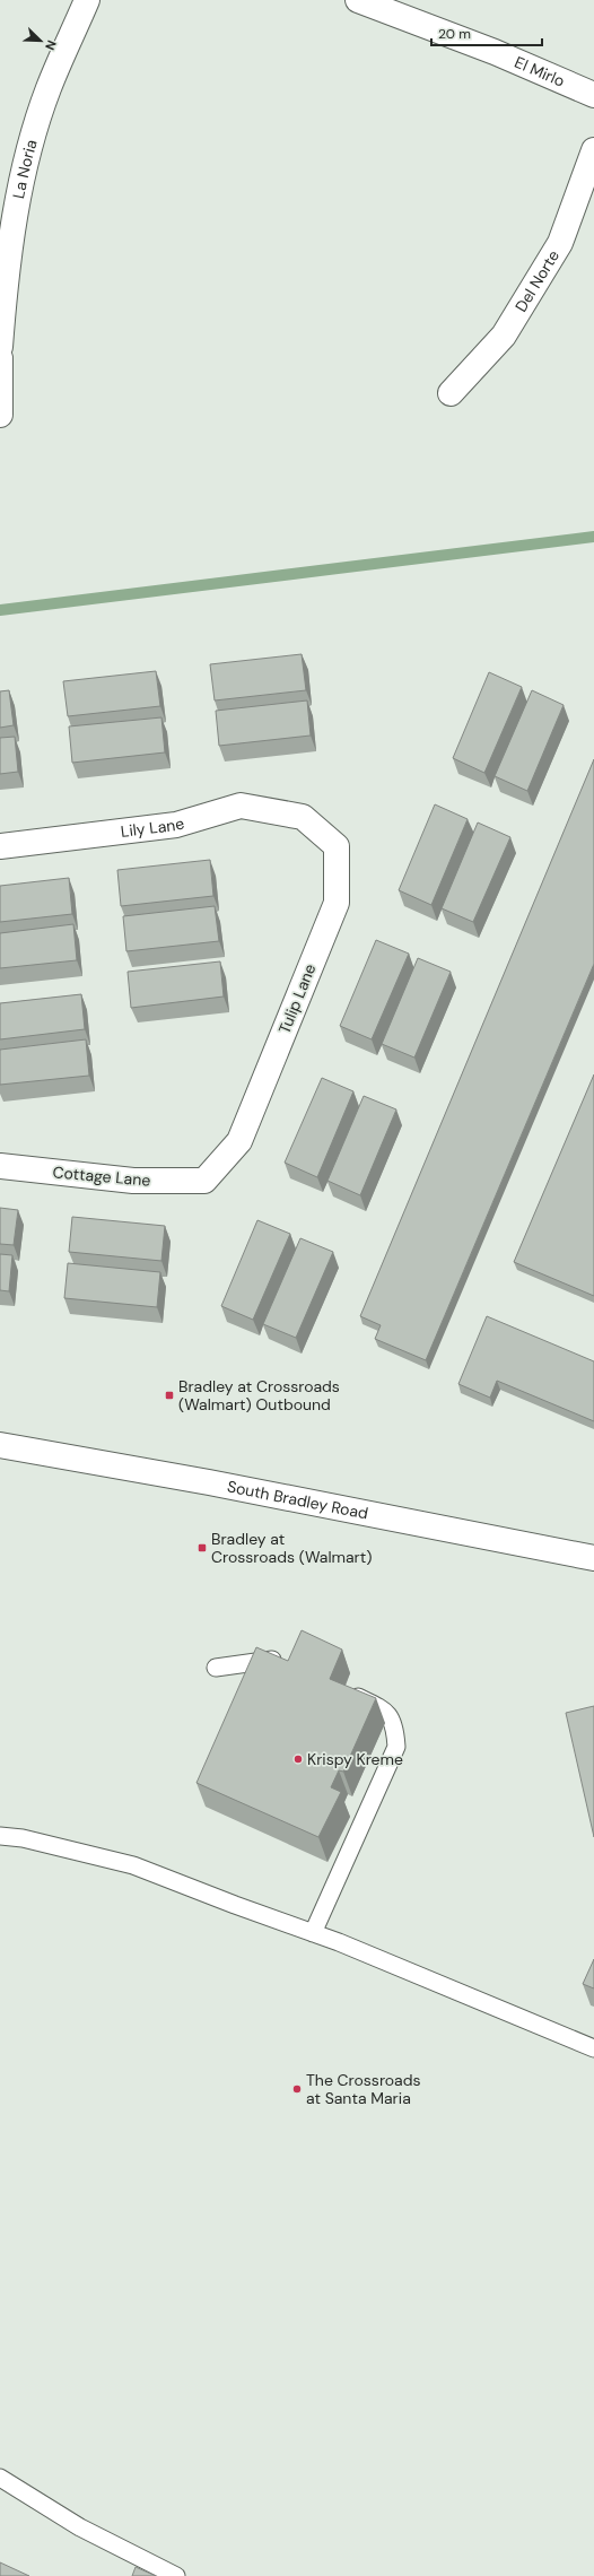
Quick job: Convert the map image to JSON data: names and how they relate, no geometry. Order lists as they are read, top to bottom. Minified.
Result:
{"streets":{"street":["El Mirlo","La Noria","Del Norte","Lily Lane","Tulip Lane","Cottage Lane","South Bradley Road"]},"crossings":[["Lily Lane","Tulip Lane"],["Tulip Lane","Cottage Lane"]],"places":{"transit":["Bradley at Crossroads (Walmart) Outbound","Bradley at Crossroads (Walmart)"],"other":["Krispy Kreme","The Crossroads at Santa Maria"]},"scale_bar":"20 m","north":"bottom right"}
